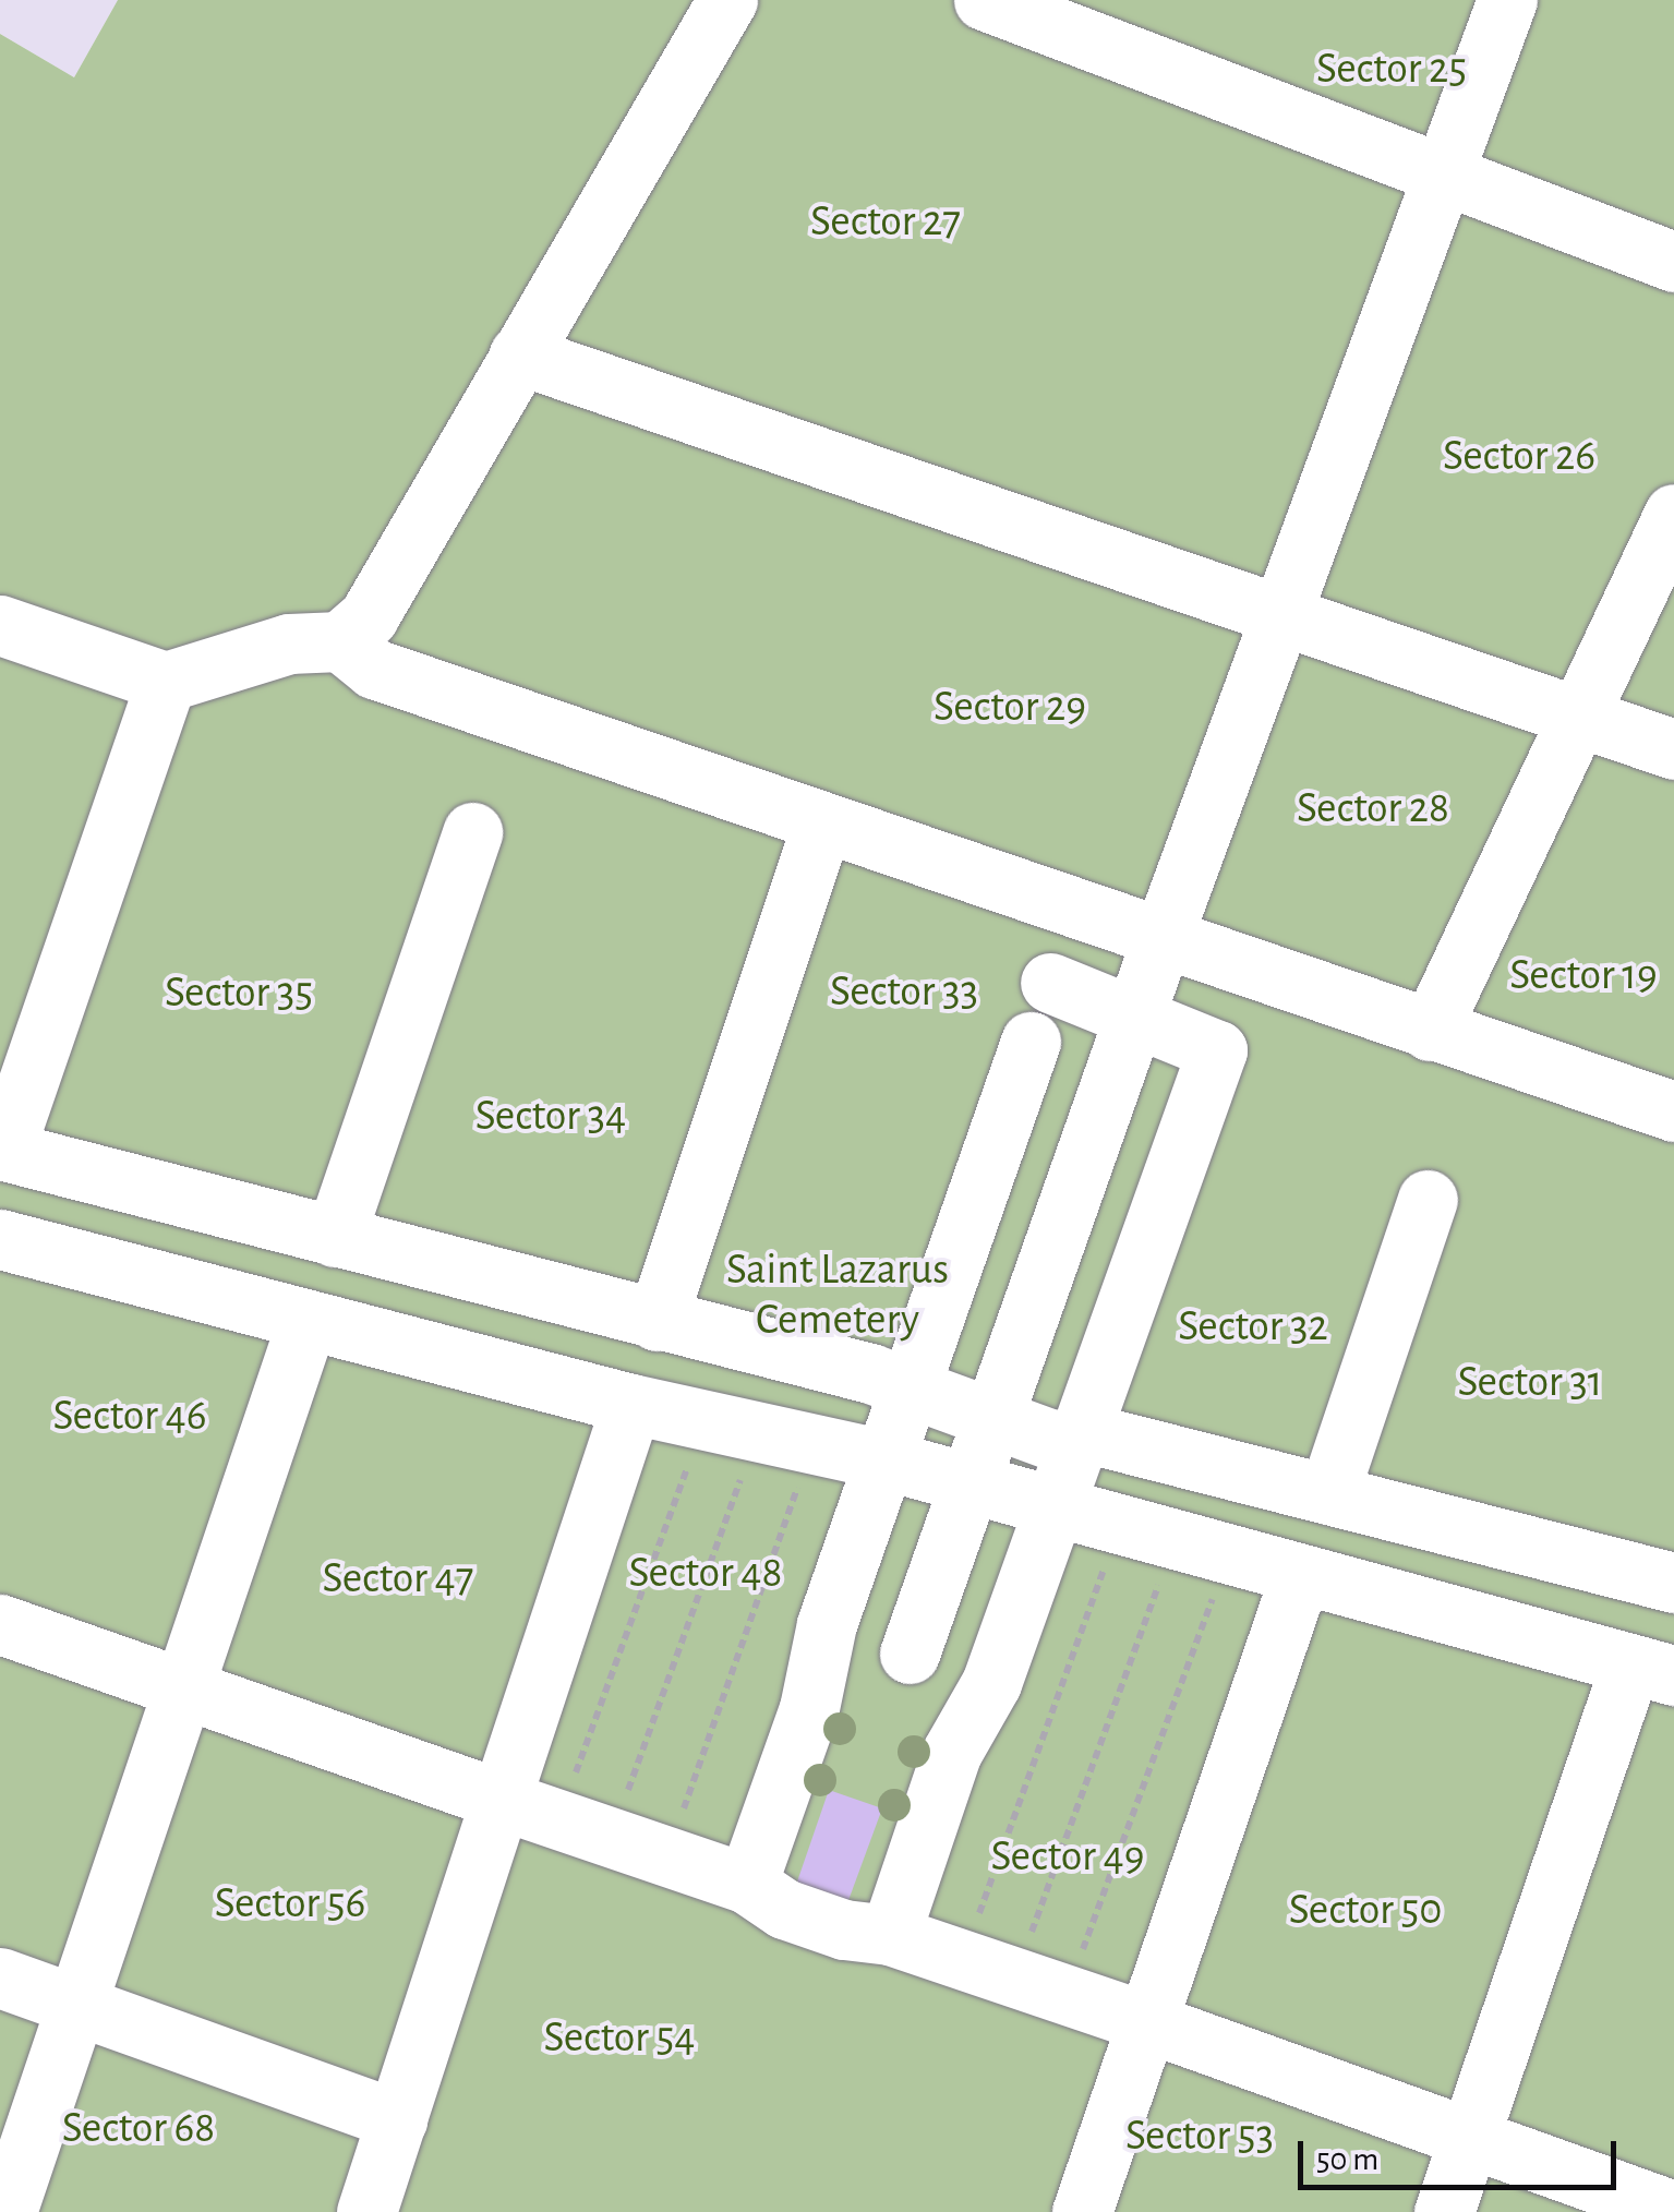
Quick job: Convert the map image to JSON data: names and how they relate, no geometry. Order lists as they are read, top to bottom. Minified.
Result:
{"parks":["Sector 25","Sector 27","Sector 26","Sector 29","Sector 28","Sector 19","Sector 33","Sector 35","Sector 34","Saint Lazarus Cemetery","Sector 32","Sector 31","Sector 46","Sector 48","Sector 47","Sector 49","Sector 56","Sector 50","Sector 54","Sector 68","Sector 53"],"scale_bar":"50 m"}
